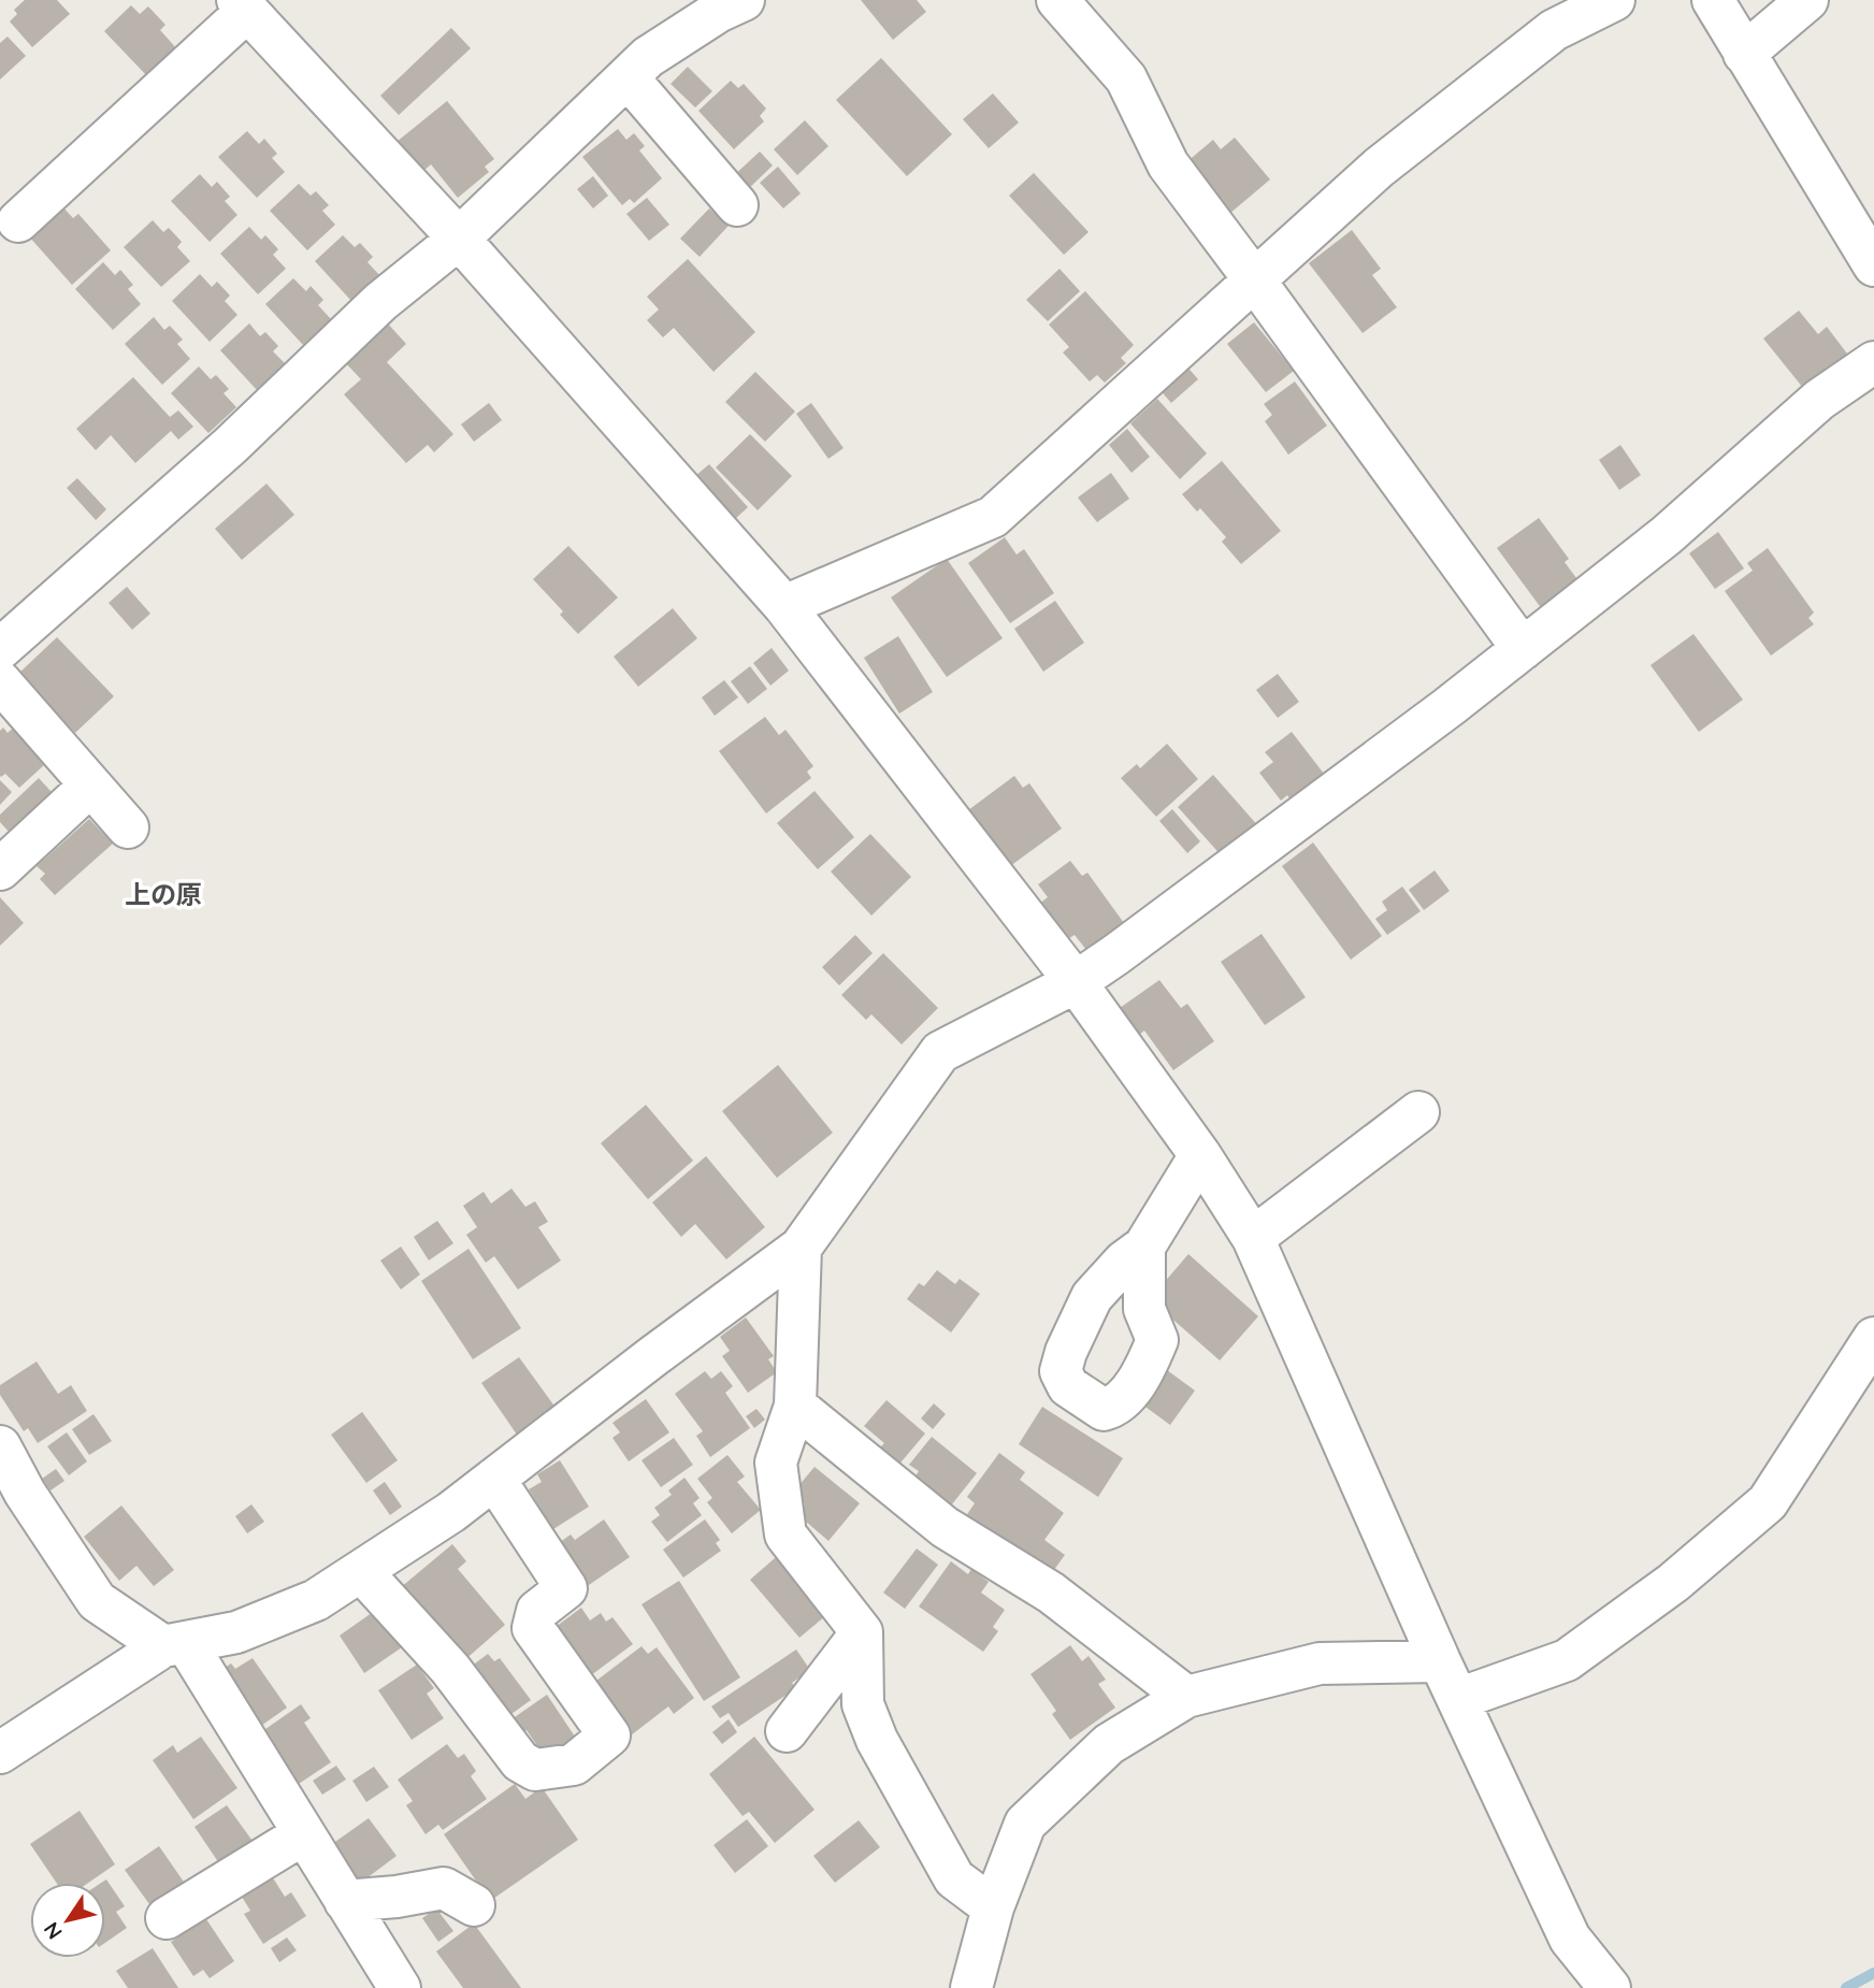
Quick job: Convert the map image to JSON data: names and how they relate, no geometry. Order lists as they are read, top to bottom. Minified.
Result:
{"districts":["上の原"],"north":"bottom left"}
